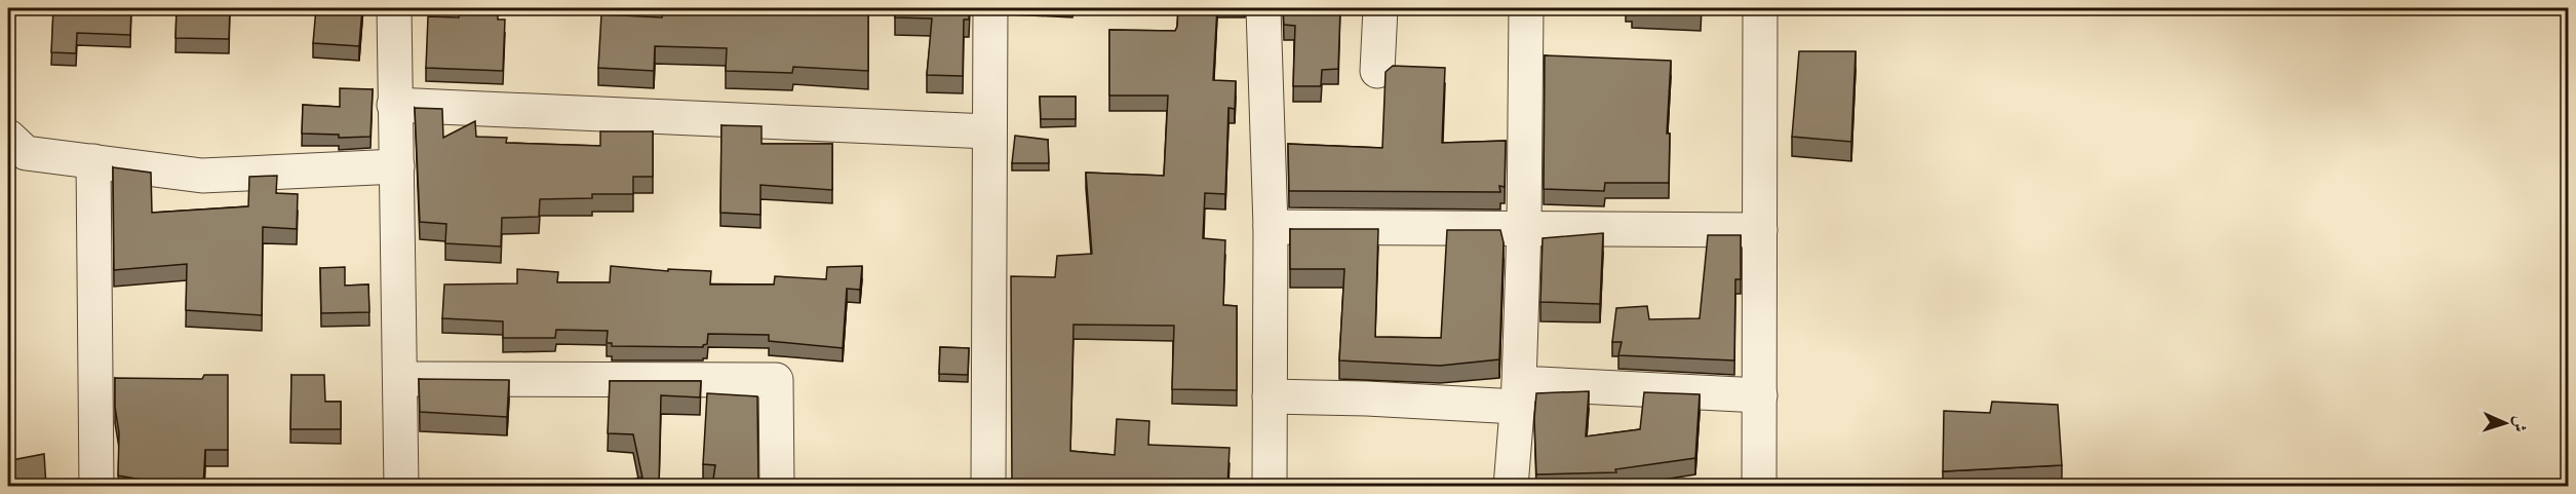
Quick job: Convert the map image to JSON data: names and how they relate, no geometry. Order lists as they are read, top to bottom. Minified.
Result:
{"north":"right"}
